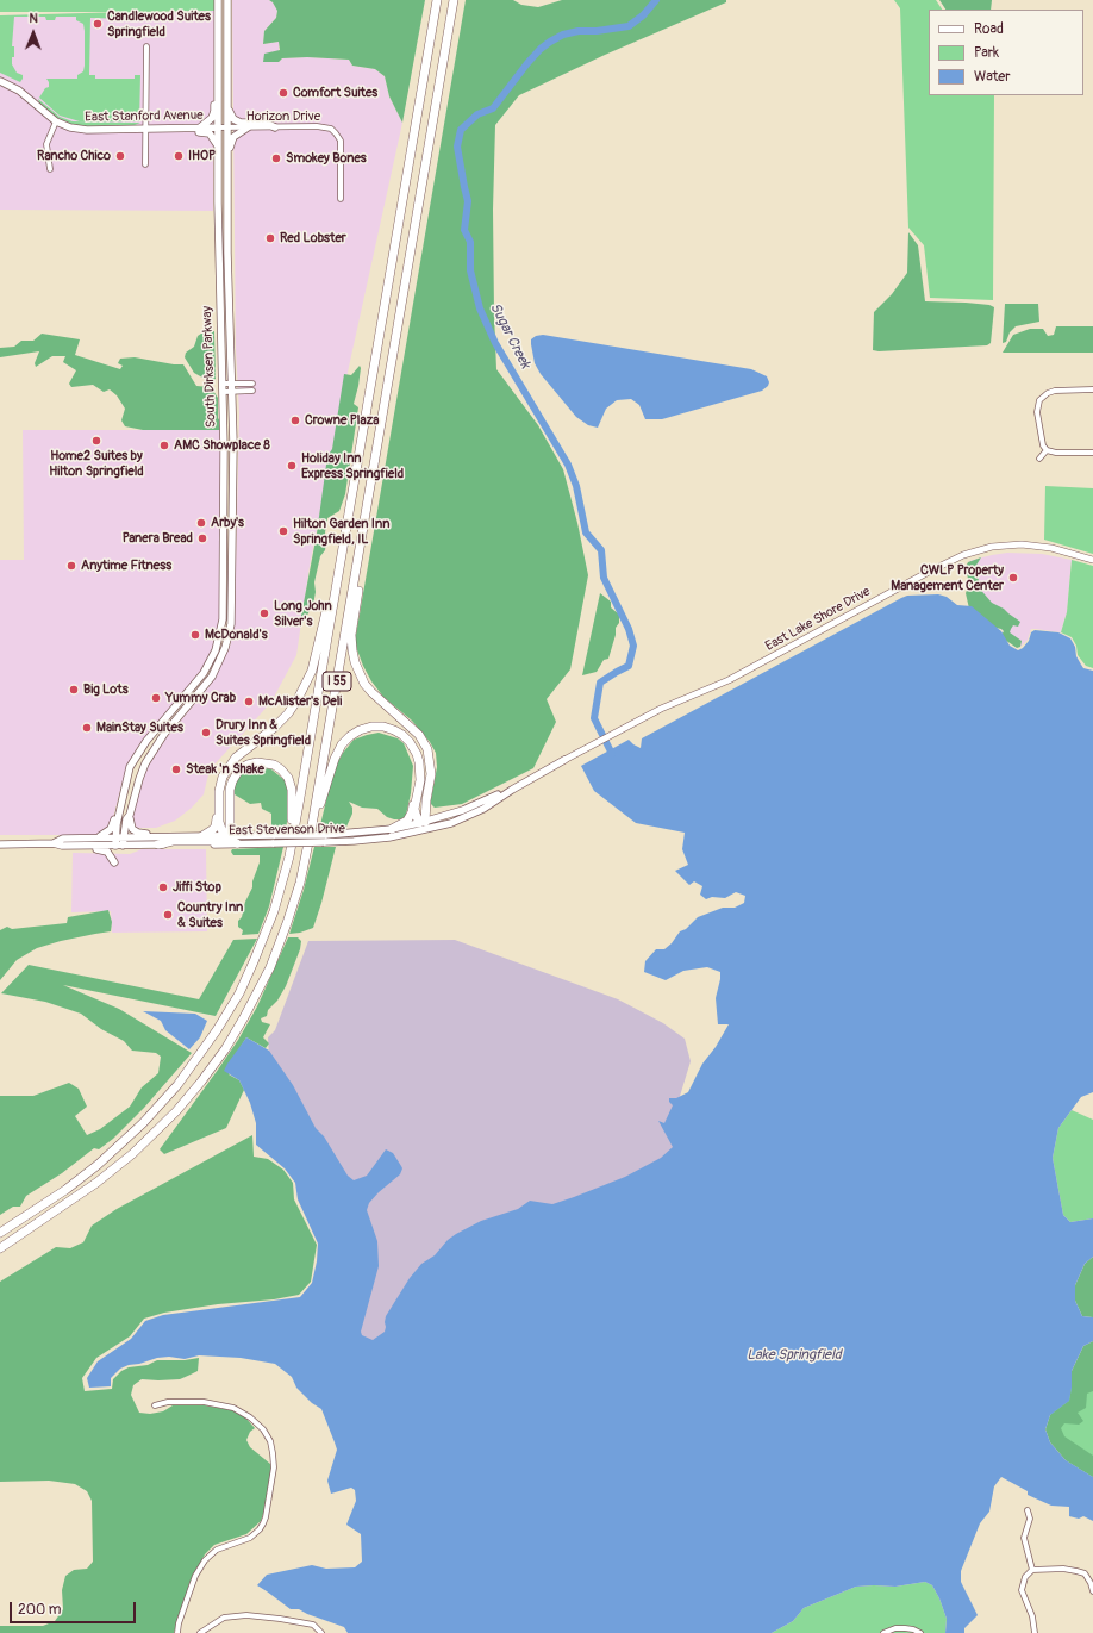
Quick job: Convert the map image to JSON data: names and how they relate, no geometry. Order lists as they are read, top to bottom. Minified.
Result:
{"streets":{"highway":["I 55"],"main road":["East Stanford Avenue","South Dirksen Parkway","East Stevenson Drive"],"street":["Horizon Drive","East Lake Shore Drive"]},"crossings":[["East Stanford Avenue","Horizon Drive"],["East Stanford Avenue","South Dirksen Parkway"],["Horizon Drive","South Dirksen Parkway"],["South Dirksen Parkway","East Stevenson Drive"],["East Lake Shore Drive","East Stevenson Drive"]],"water":["Sugar Creek","Lake Springfield"],"places":["Candlewood Suites Springfield","Comfort Suites","Rancho Chico","IHOP","Smokey Bones","Red Lobster","Crowne Plaza","Home2 Suites by Hilton Springfield","AMC Showplace 8","Holiday Inn Express Springfield","Arby's","Hilton Garden Inn Springfield, IL","Panera Bread","Anytime Fitness","CWLP Property Management Center","Long John Silver's","McDonald's","Big Lots","Yummy Crab","McAlister's Deli","MainStay Suites","Drury Inn & Suites Springfield","Steak 'n Shake","Jiffi Stop","Country Inn & Suites"],"legend":["Road","Park","Water"],"scale_bar":"200 m","north":"top"}
